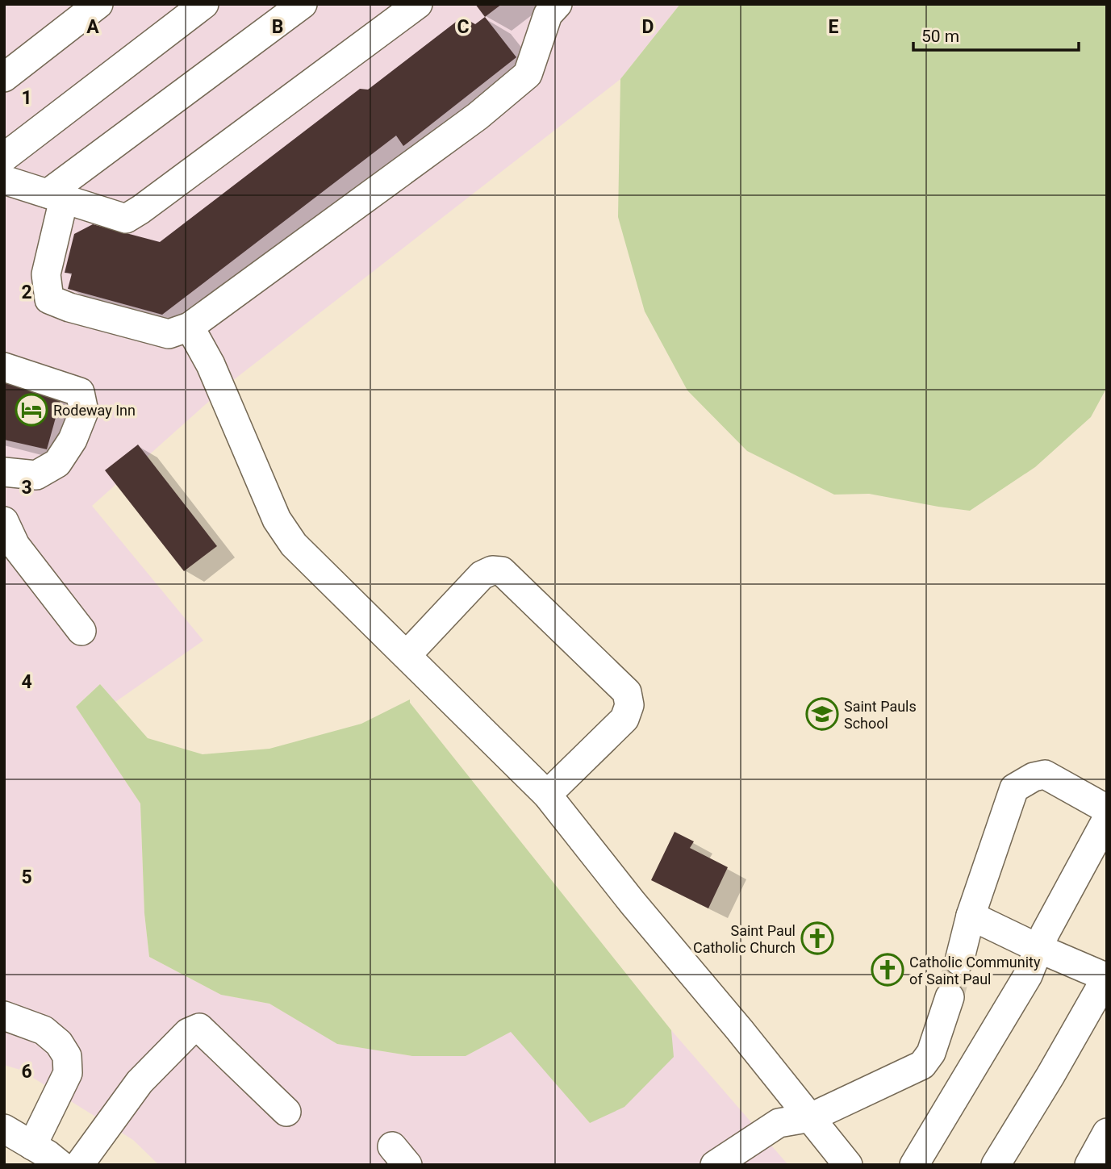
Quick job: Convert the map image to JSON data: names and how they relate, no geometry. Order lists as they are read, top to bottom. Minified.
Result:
{"places":{"hotel":["Rodeway Inn"],"school or university":["Saint Pauls School"],"church":["Saint Paul Catholic Church","Catholic Community of Saint Paul"]},"scale_bar":"50 m","grid":{"columns":["A","B","C","D","E"],"rows":["1","2","3","4","5","6"]}}
